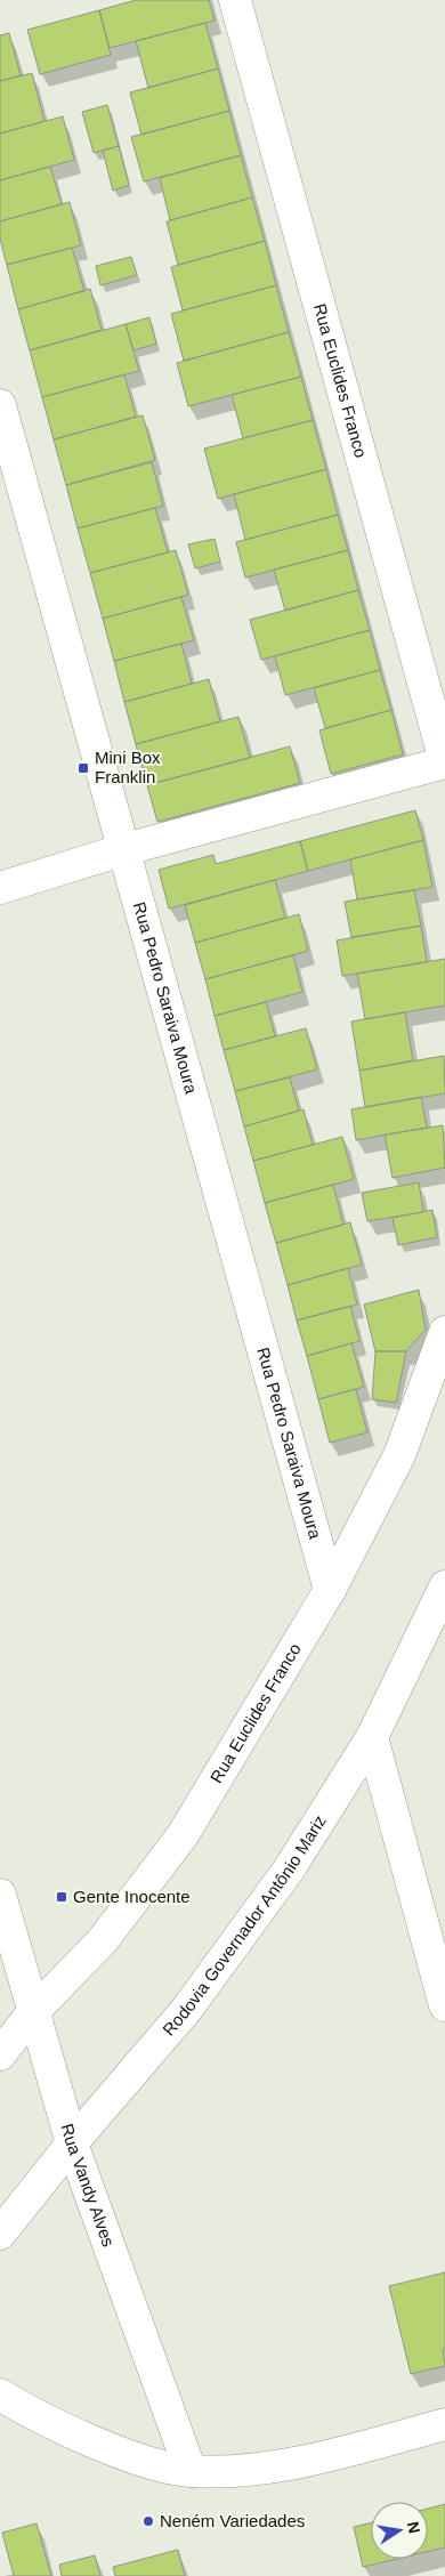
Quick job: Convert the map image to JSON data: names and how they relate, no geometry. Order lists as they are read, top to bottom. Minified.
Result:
{"streets":{"main road":["Rua Euclides Franco","Rua Pedro Saraiva Moura","Rodovia Governador Antônio Mariz","Rua Vandy Alves"]},"crossings":[["Rua Euclides Franco","Rua Pedro Saraiva Moura"],["Rua Euclides Franco","Rua Vandy Alves"],["Rodovia Governador Antônio Mariz","Rua Vandy Alves"]],"places":{"transit":["Mini Box Franklin","Gente Inocente"],"other":["Neném Variedades"]},"north":"right"}
